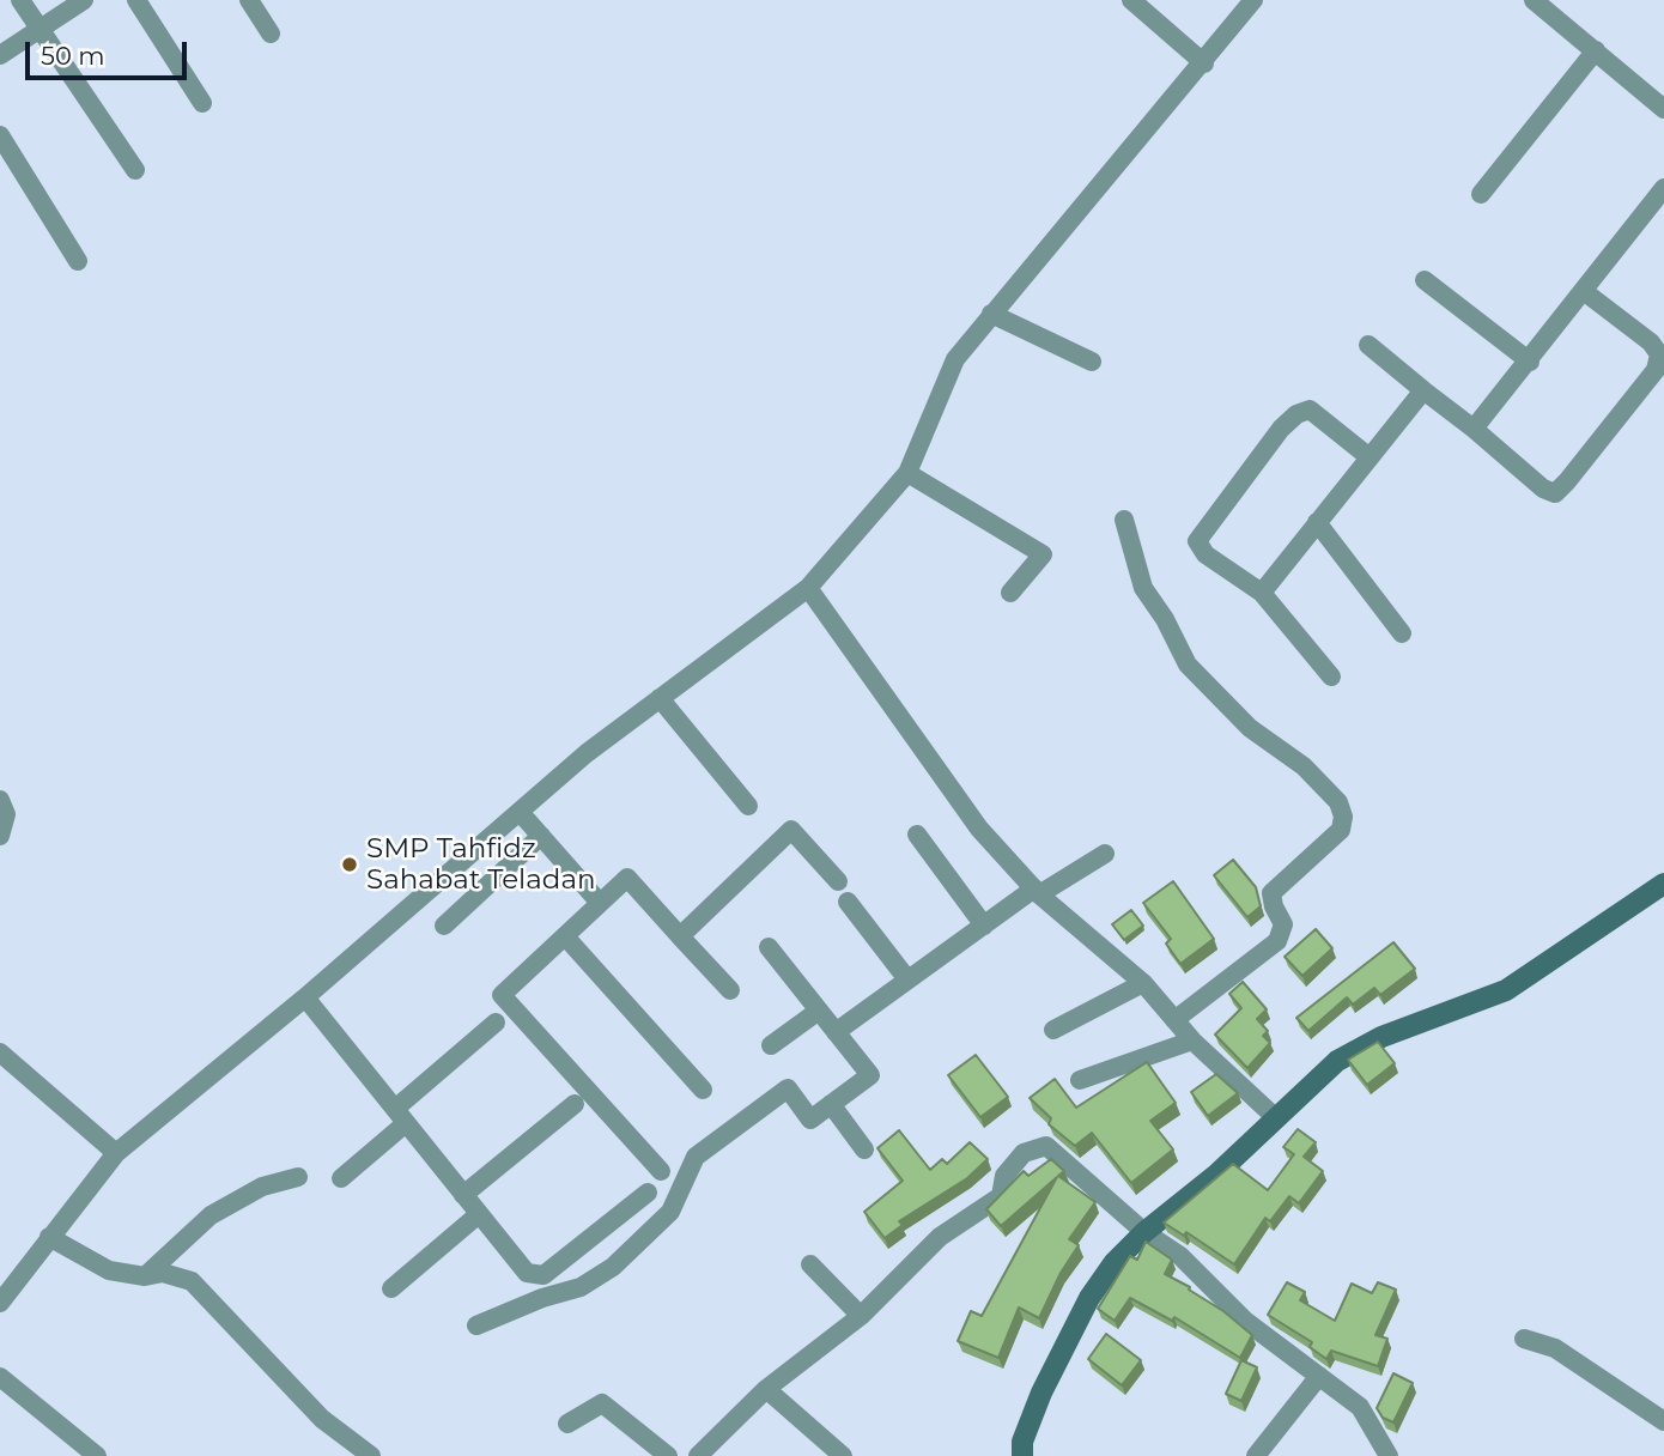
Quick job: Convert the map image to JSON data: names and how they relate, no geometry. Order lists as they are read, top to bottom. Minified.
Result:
{"places":["SMP Tahfidz Sahabat Teladan"],"scale_bar":"50 m"}
